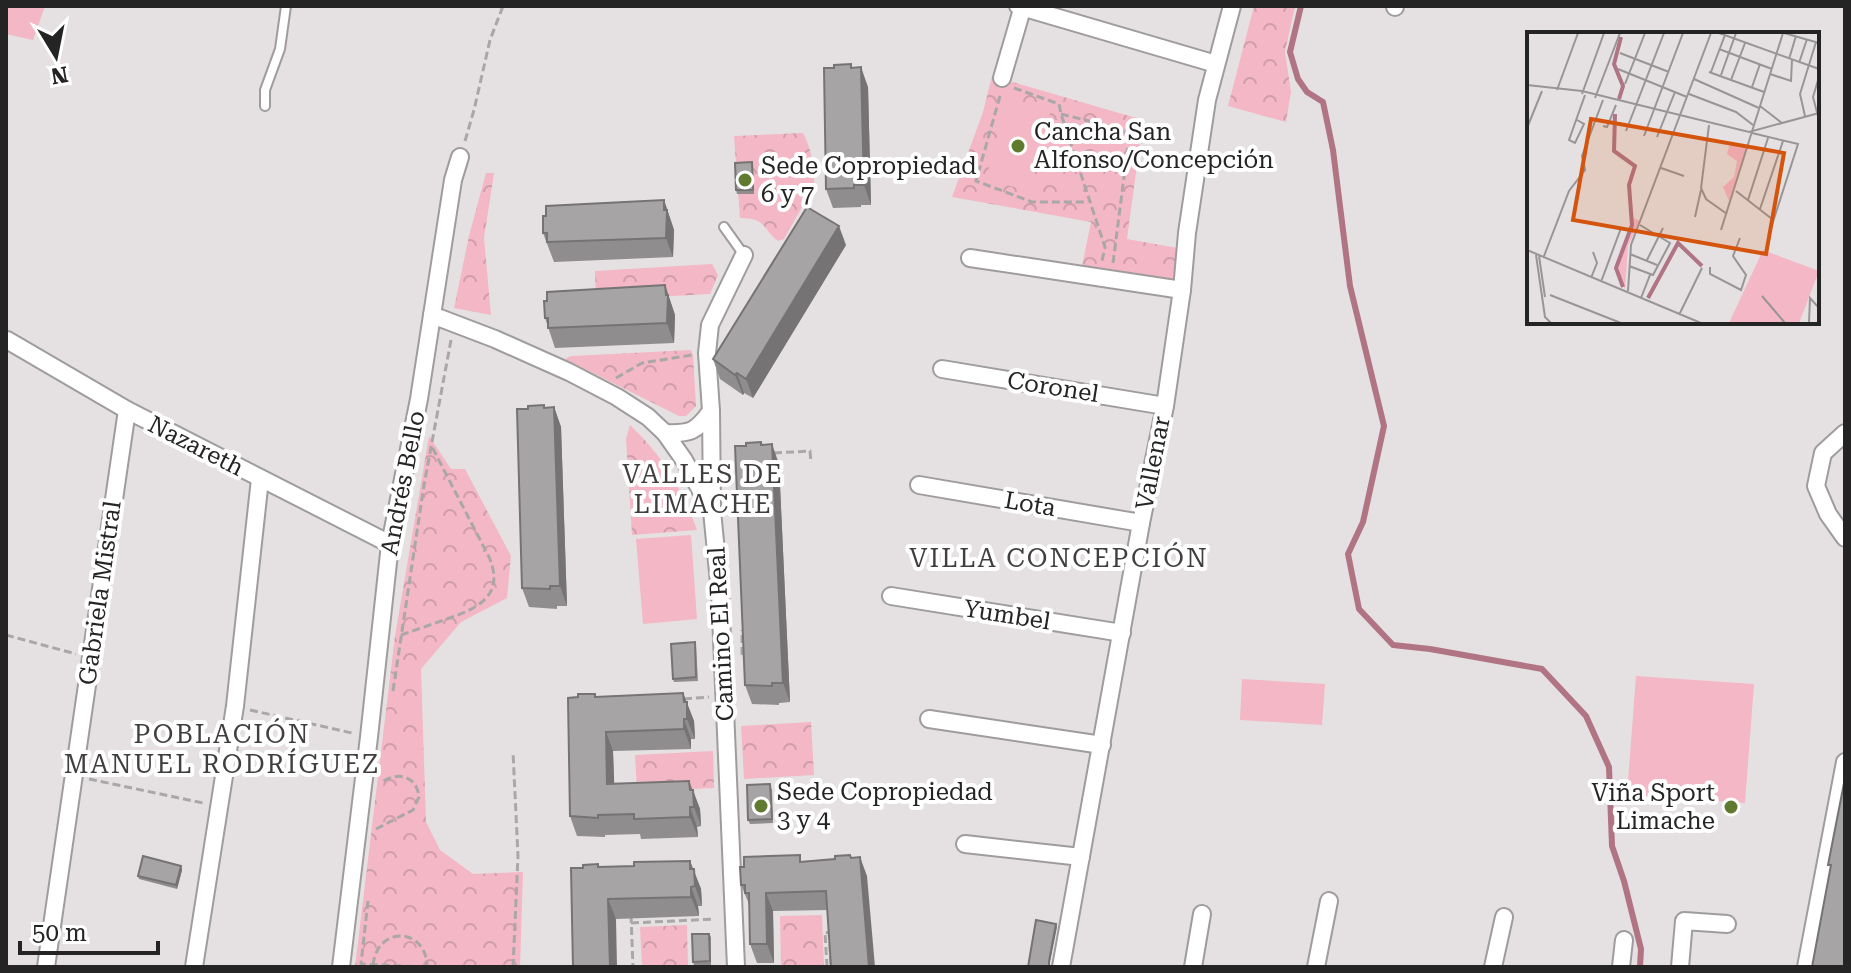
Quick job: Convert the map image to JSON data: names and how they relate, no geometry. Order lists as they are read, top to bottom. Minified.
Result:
{"streets":{"street":["Coronel","Nazareth","Vallenar","Andrés Bello","Lota","Gabriela Mistral","Yumbel","Camino El Real"]},"crossings":[["Coronel","Vallenar"],["Nazareth","Andrés Bello"],["Nazareth","Gabriela Mistral"],["Vallenar","Lota"],["Vallenar","Yumbel"],["Andrés Bello","Camino El Real"]],"districts":["VALLES DE LIMACHE","VILLA CONCEPCIÓN","POBLACIÓN MANUEL RODRÍGUEZ"],"places":["Cancha San Alfonso/Concepción","Sede Copropiedad 6 y 7","Sede Copropiedad 3 y 4","Viña Sport Limache"],"scale_bar":"50 m","north":"bottom"}
